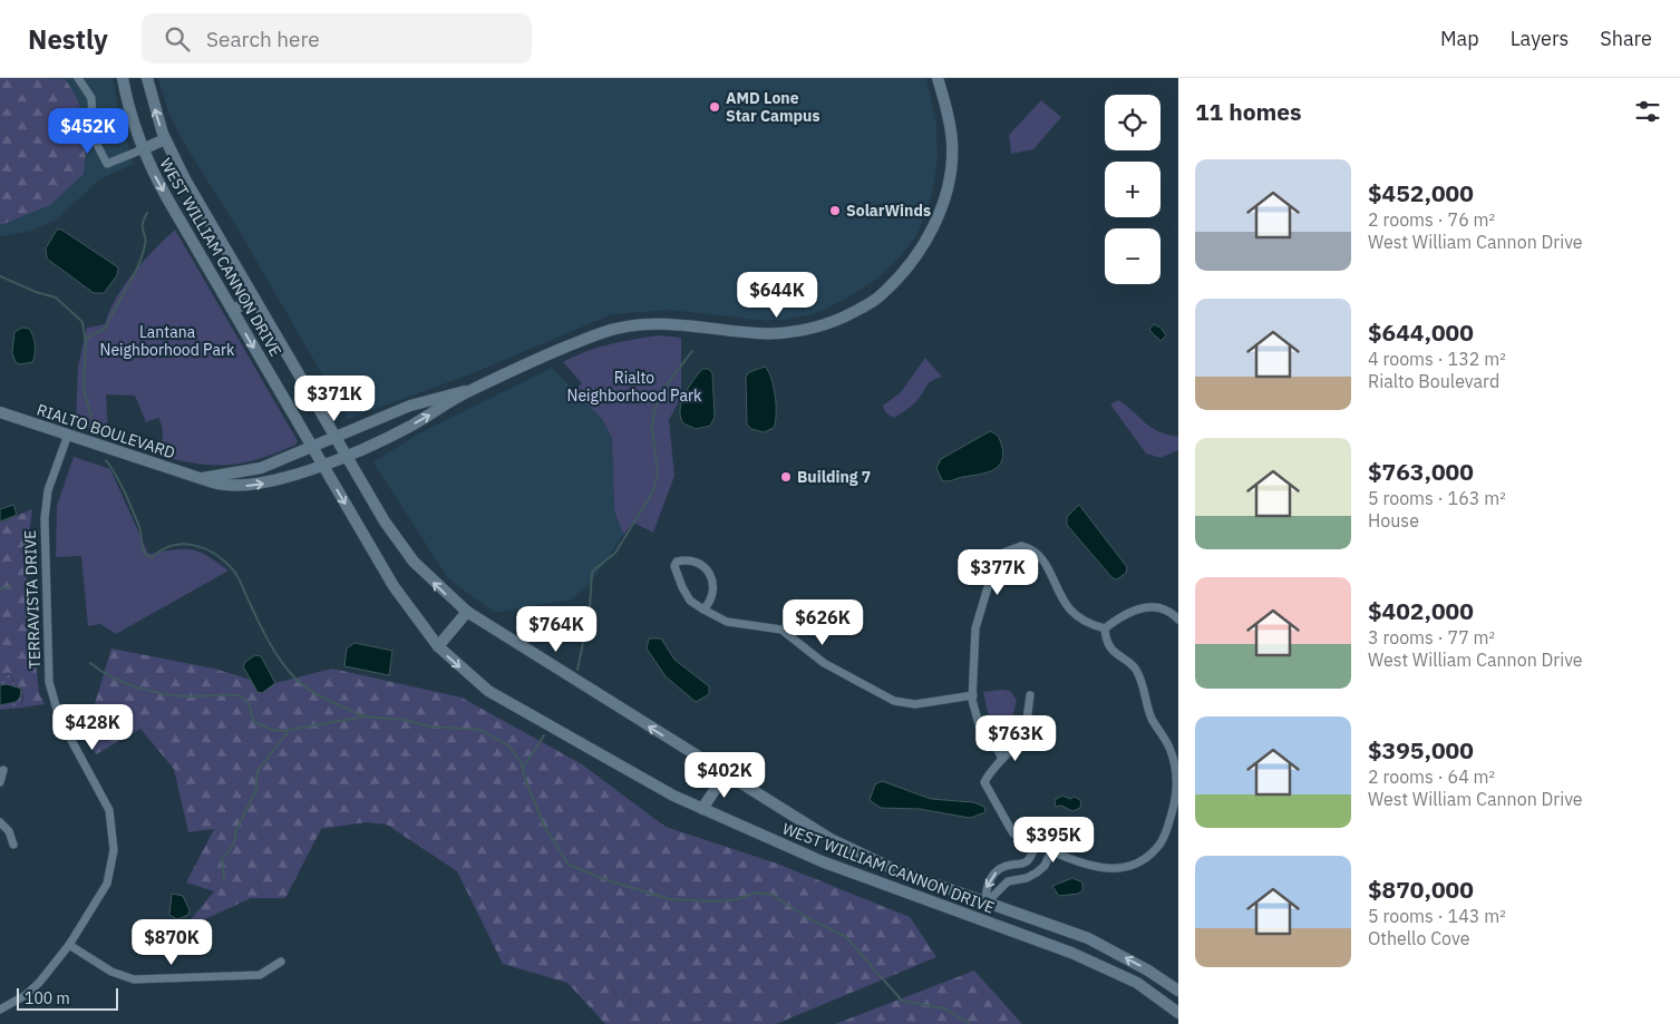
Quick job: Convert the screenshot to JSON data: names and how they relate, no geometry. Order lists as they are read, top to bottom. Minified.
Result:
{"streets":{"main road":["WEST WILLIAM CANNON DRIVE","RIALTO BOULEVARD"],"street":["TERRAVISTA DRIVE"]},"crossings":[["WEST WILLIAM CANNON DRIVE","RIALTO BOULEVARD"],["RIALTO BOULEVARD","TERRAVISTA DRIVE"]],"parks":["Lantana Neighborhood Park","Rialto Neighborhood Park"],"places":["AMD Lone Star Campus","SolarWinds","Building 7"],"scale_bar":"100 m","page":{"header":"Nestly","search":"Search here","nav":["Map","Layers","Share"],"heading":"11 homes","map_buttons":["+","−"],"price":["$452K","$644K","$371K","$377K","$626K","$764K","$428K","$763K","$402K","$395K","$870K"],"list":[{"name":"$452,000","note":"2 rooms · 76 m² · West William Cannon Drive"},{"name":"$644,000","note":"4 rooms · 132 m² · Rialto Boulevard"},{"name":"$763,000","note":"5 rooms · 163 m² · House"},{"name":"$402,000","note":"3 rooms · 77 m² · West William Cannon Drive"},{"name":"$395,000","note":"2 rooms · 64 m² · West William Cannon Drive"},{"name":"$870,000","note":"5 rooms · 143 m² · Othello Cove"}],"scale":"100 m"}}
